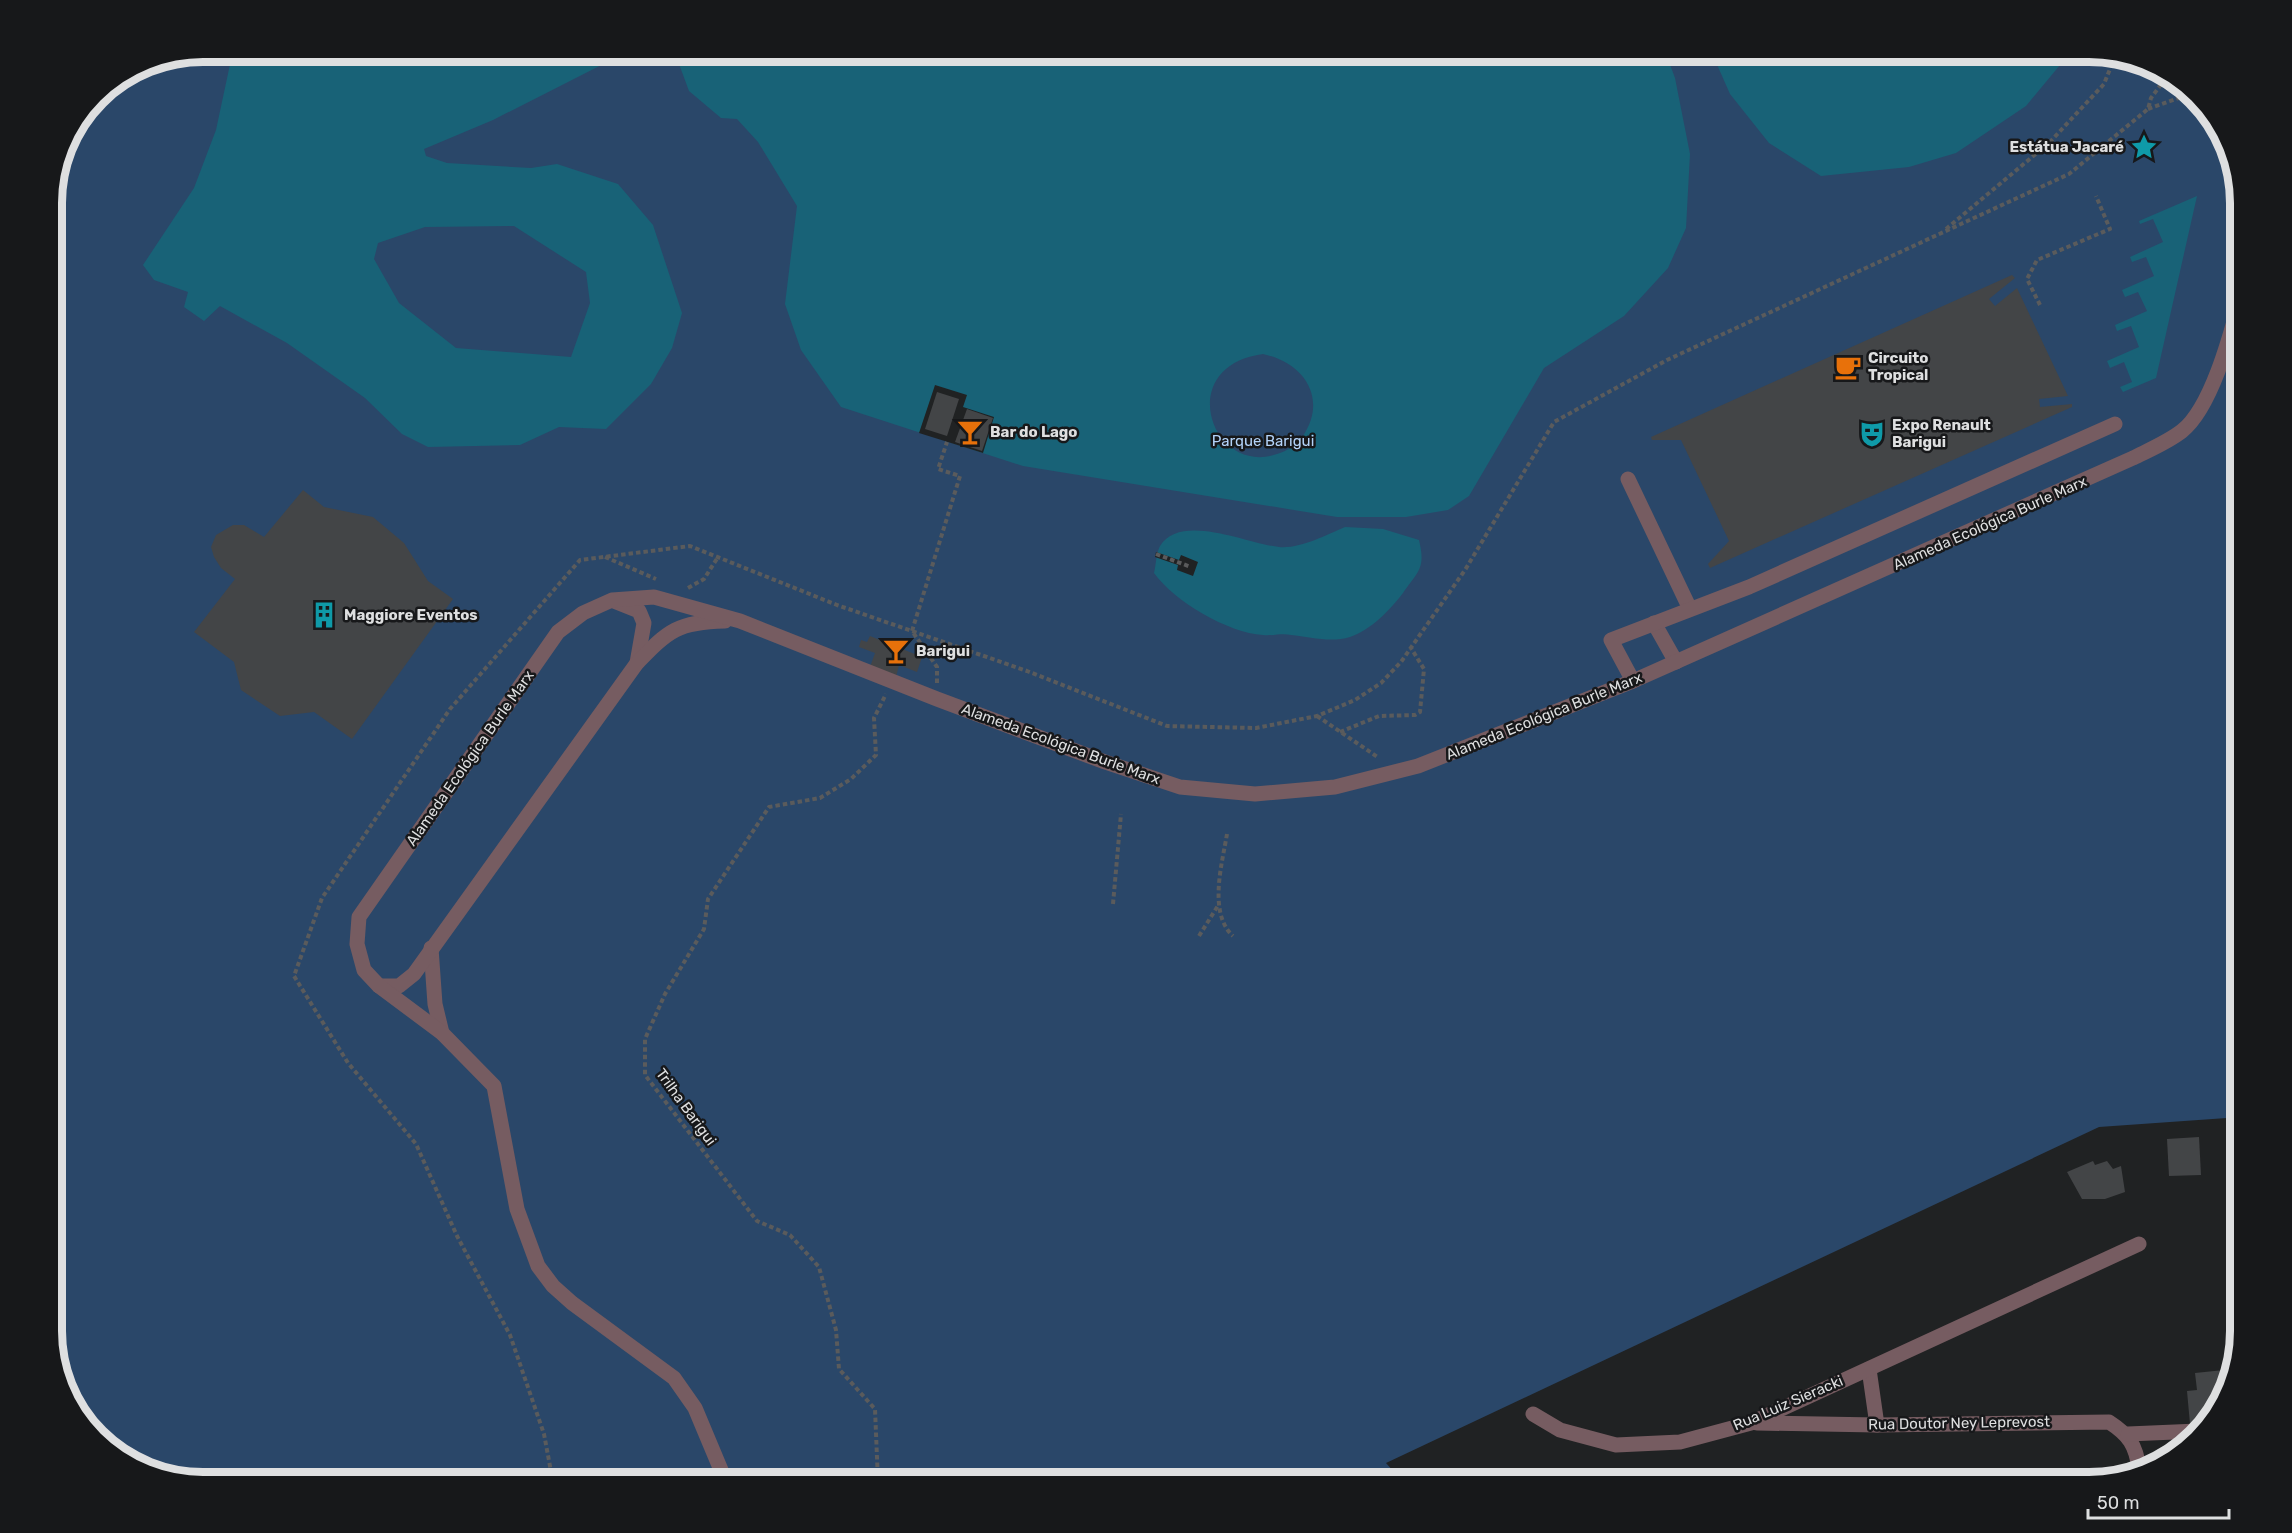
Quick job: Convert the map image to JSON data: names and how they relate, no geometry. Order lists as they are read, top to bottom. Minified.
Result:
{"streets":{"street":["Alameda Ecológica Burle Marx","Rua Luiz Sieracki","Rua Doutor Ney Leprevost"],"path":["Trilha Barigui"]},"crossings":[["Alameda Ecológica Burle Marx","Trilha Barigui"],["Rua Luiz Sieracki","Rua Doutor Ney Leprevost"]],"parks":["Parque Barigui"],"places":{"place":["Estátua Jacaré"],"cafe":["Circuito Tropical"],"bar":["Bar do Lago","Barigui"],"theatre":["Expo Renault Barigui"],"building":["Maggiore Eventos"]},"scale_bar":"50 m"}
